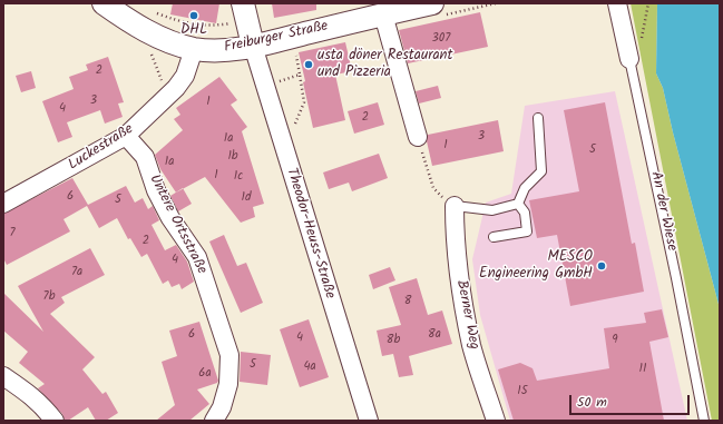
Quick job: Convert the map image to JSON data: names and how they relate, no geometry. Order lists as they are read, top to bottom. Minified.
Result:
{"streets":{"street":["Freiburger Straße","Luckestraße","An der Wiese","Untere Ortsstraße","Theodor-Heuss-Straße","Berner Weg"]},"crossings":[["Freiburger Straße","Luckestraße"],["Freiburger Straße","Theodor-Heuss-Straße"],["Luckestraße","Untere Ortsstraße"]],"places":["DHL","usta döner Restaurant und Pizzeria","MESCO Engineering GmbH"],"house_numbers":["307","2","3","1","4","2","3","1a","1","5","1b","1a","1","1c","6","1d","5","7","2","4","7a","7b","8","6","8a","4","8b","9","5","4a","11","6a","15"],"scale_bar":"50 m"}
